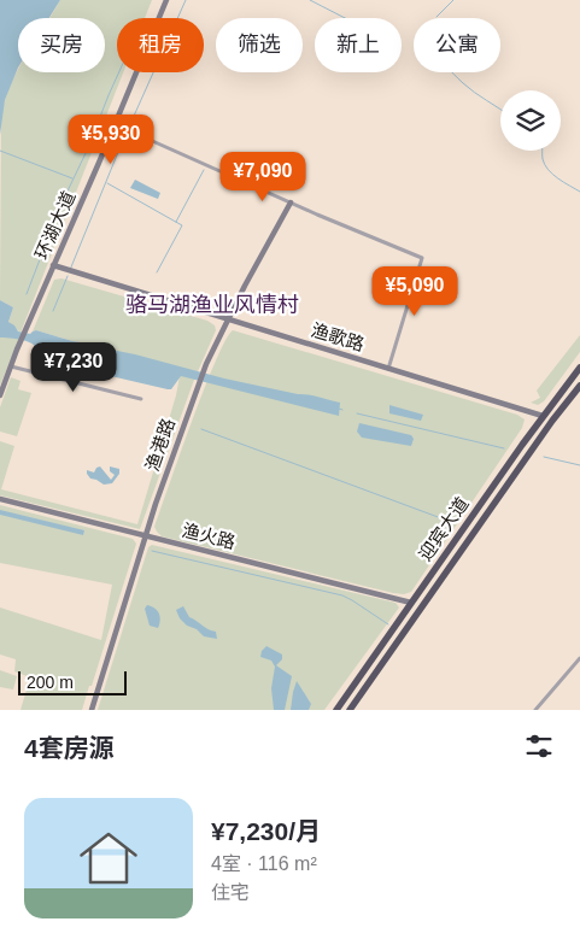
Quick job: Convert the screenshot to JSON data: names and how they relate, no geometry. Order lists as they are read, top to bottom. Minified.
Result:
{"streets":{"highway":["迎宾大道"],"street":["环湖大道","渔歌路","渔港路","渔火路"]},"crossings":[["环湖大道","渔歌路"],["渔歌路","渔港路"],["渔歌路","迎宾大道"],["渔港路","渔火路"],["迎宾大道","渔火路"]],"districts":["骆马湖渔业风情村"],"scale_bar":"200 m","page":{"chip":["买房","租房","筛选","新上","公寓"],"price":["¥5,930","¥7,090","¥5,090","¥7,230"],"scale":"200 m","heading":"4套房源","list":[{"name":"¥7,230/月","note":"4室 · 116 m² · 住宅"}]}}
